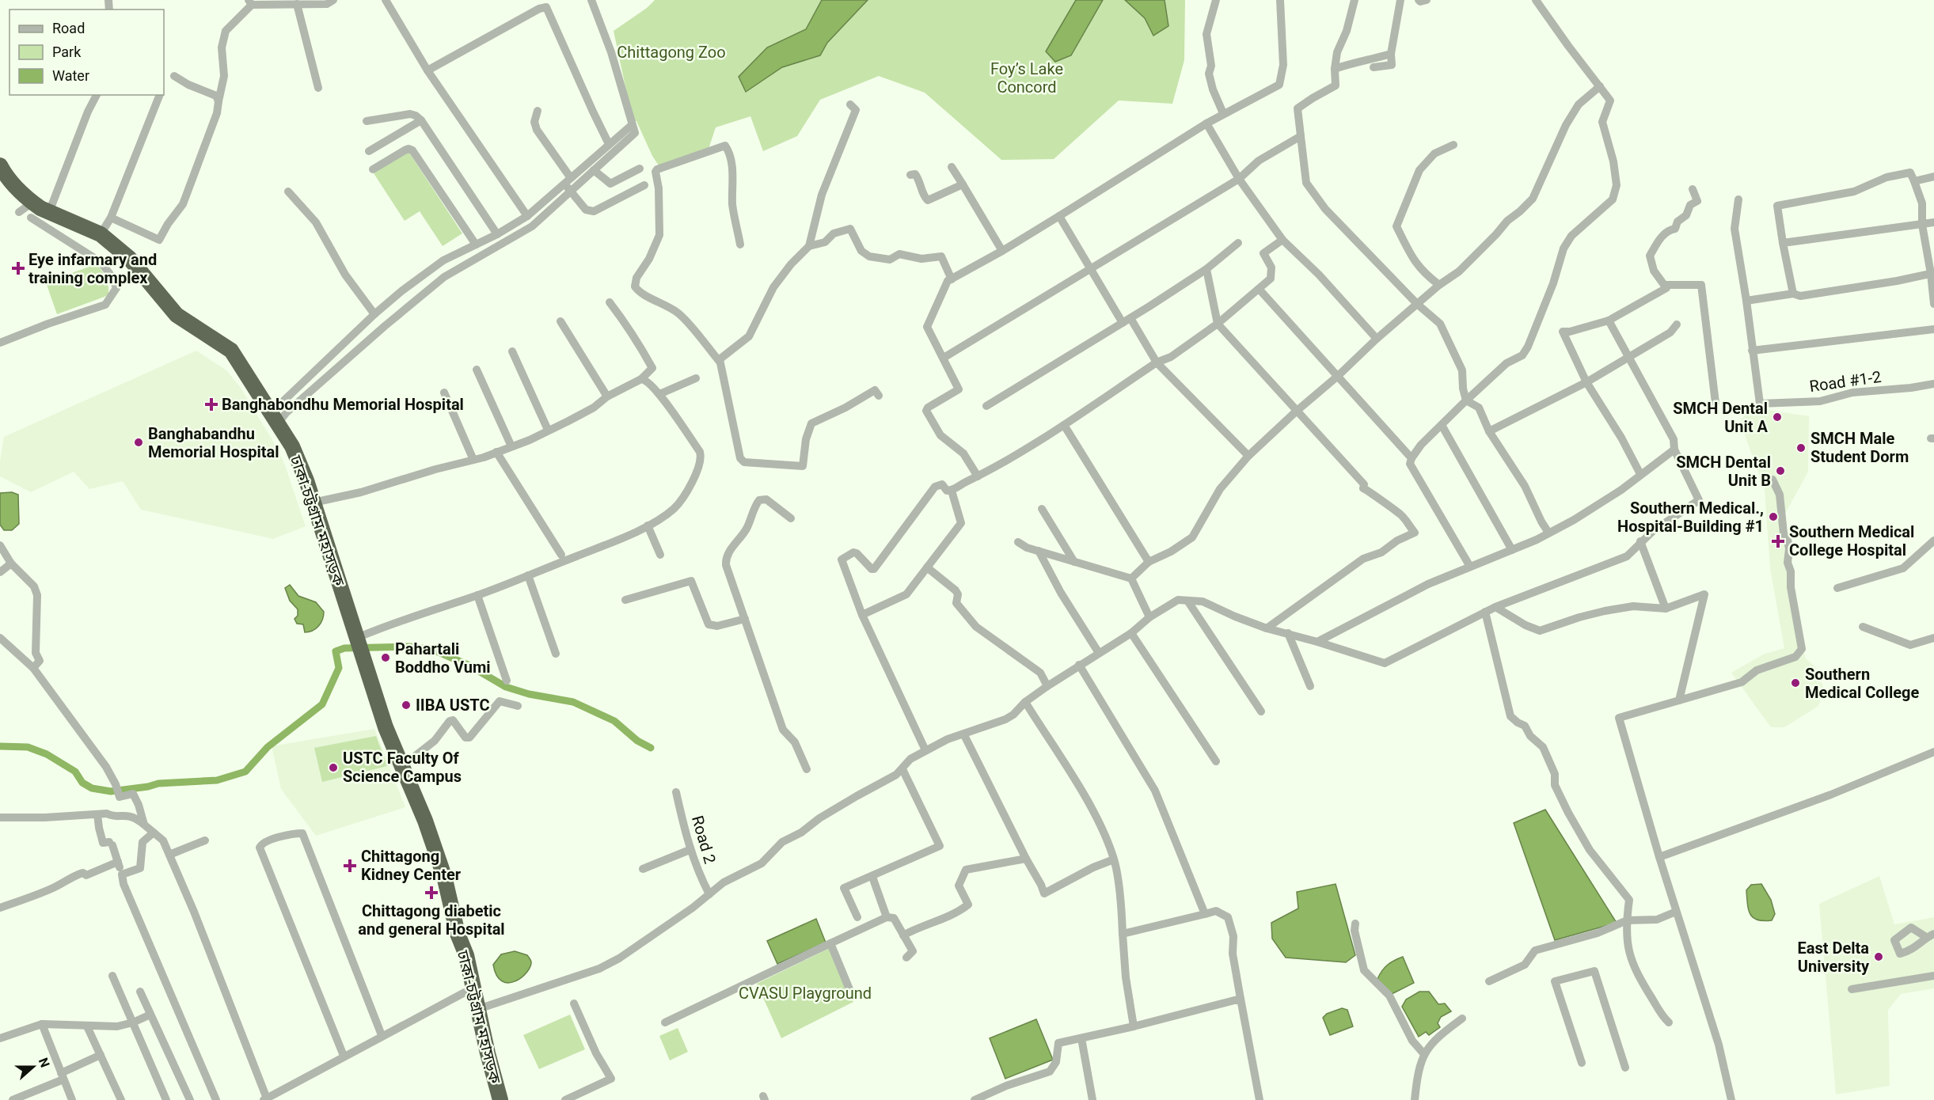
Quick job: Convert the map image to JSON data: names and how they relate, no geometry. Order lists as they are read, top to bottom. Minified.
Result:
{"streets":{"highway":["ঢাকা-চট্টগ্রাম মহাসড়ক"],"street":["Road #1-2","Road 2"]},"parks":["Chittagong Zoo","Foy’s Lake Concord","CVASU Playground"],"places":{"health":["Eye infarmary and training complex","Banghabondhu Memorial Hospital","Southern Medical College Hospital","Chittagong Kidney Center","Chittagong diabetic and general Hospital"],"other":["SMCH Dental Unit A","Banghabandhu Memorial Hospital","SMCH Male Student Dorm","SMCH Dental Unit B","Southern Medical., Hospital-Building #1","Pahartali Boddho Vumi","Southern Medical College","IIBA USTC","USTC Faculty Of Science Campus","East Delta University"]},"legend":["Road","Park","Water"],"north":"right"}
